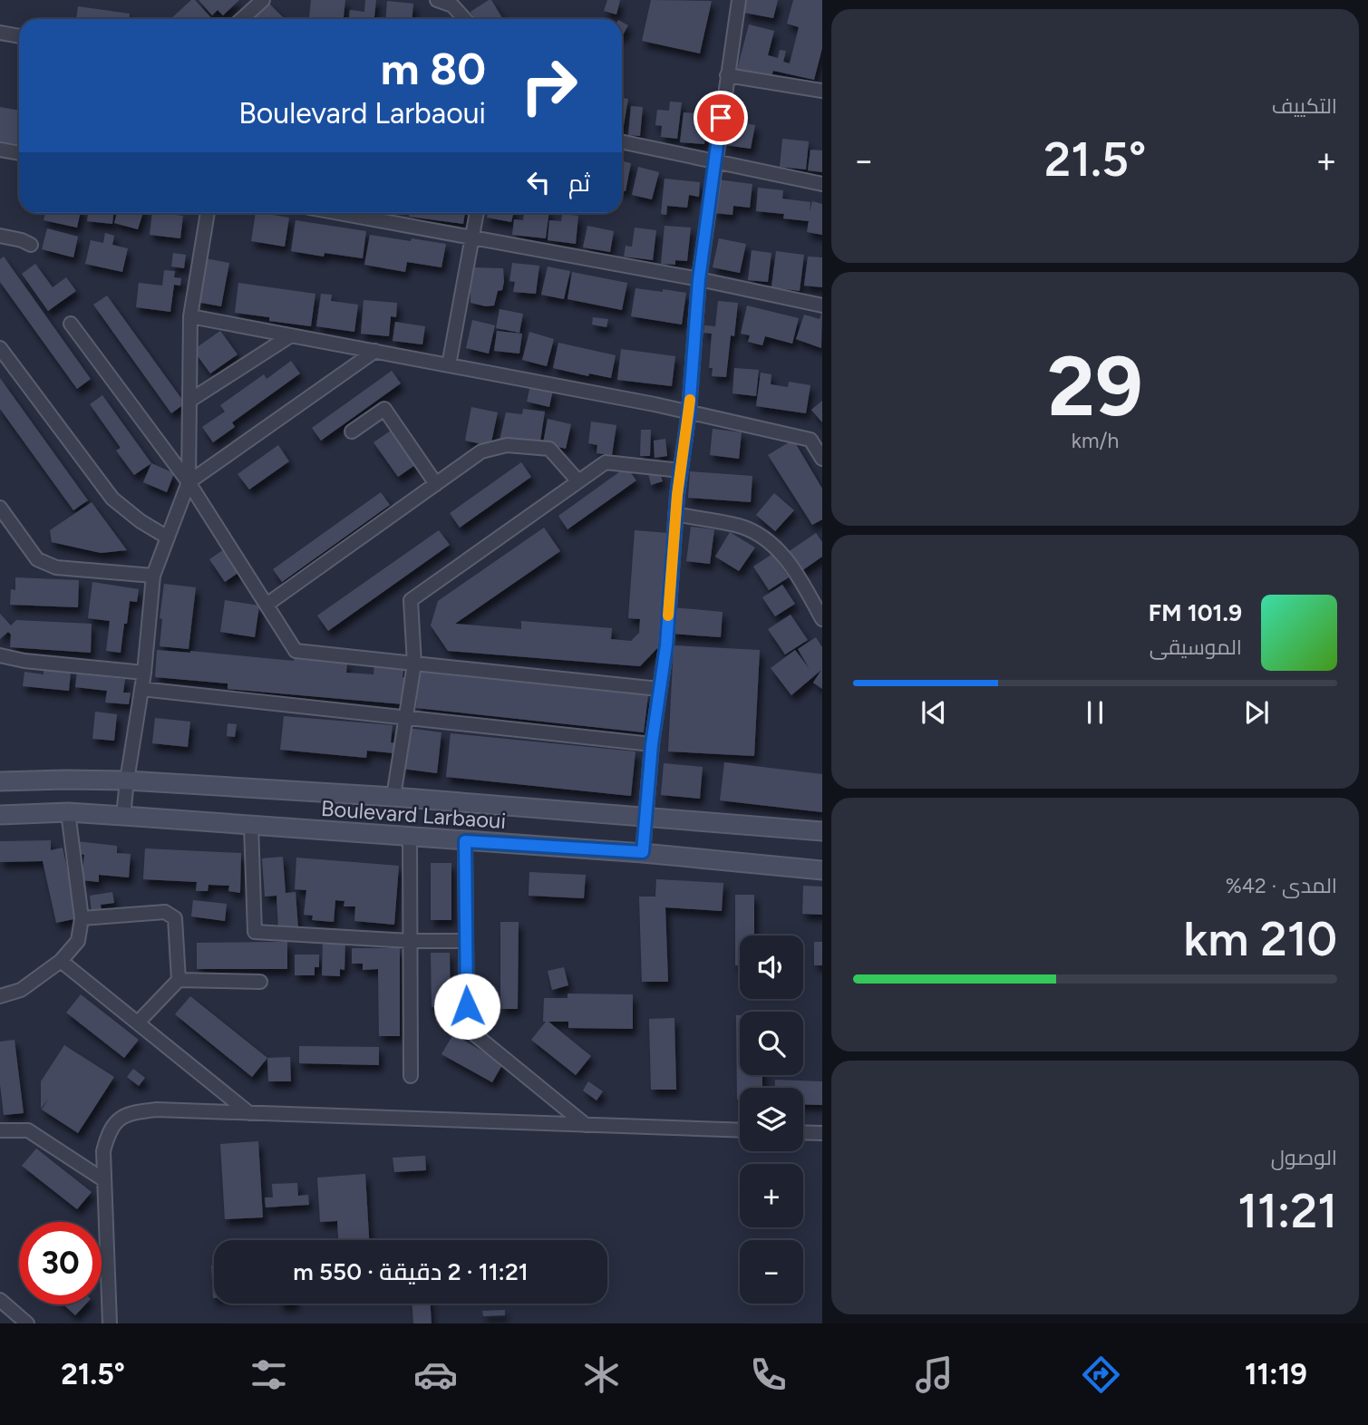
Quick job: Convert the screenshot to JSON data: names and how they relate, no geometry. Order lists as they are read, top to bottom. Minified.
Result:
{"streets":{"main road":["Boulevard Larbaoui"]},"page":{"tile":["التكييف",["29","km/h"],["المدى · 42%","210 km"],["الوصول","11:21"]],"turn":["80 m","Boulevard Larbaoui"],"heat":["−","21.5°","+"],"then":"ثم","song":["101.9 FM","الموسيقى"],"map_buttons":["+","−"],"limit":"30","trip":"11:21 · 2 دقيقة · 550 m","tabs":["11:19","21.5°"]}}
